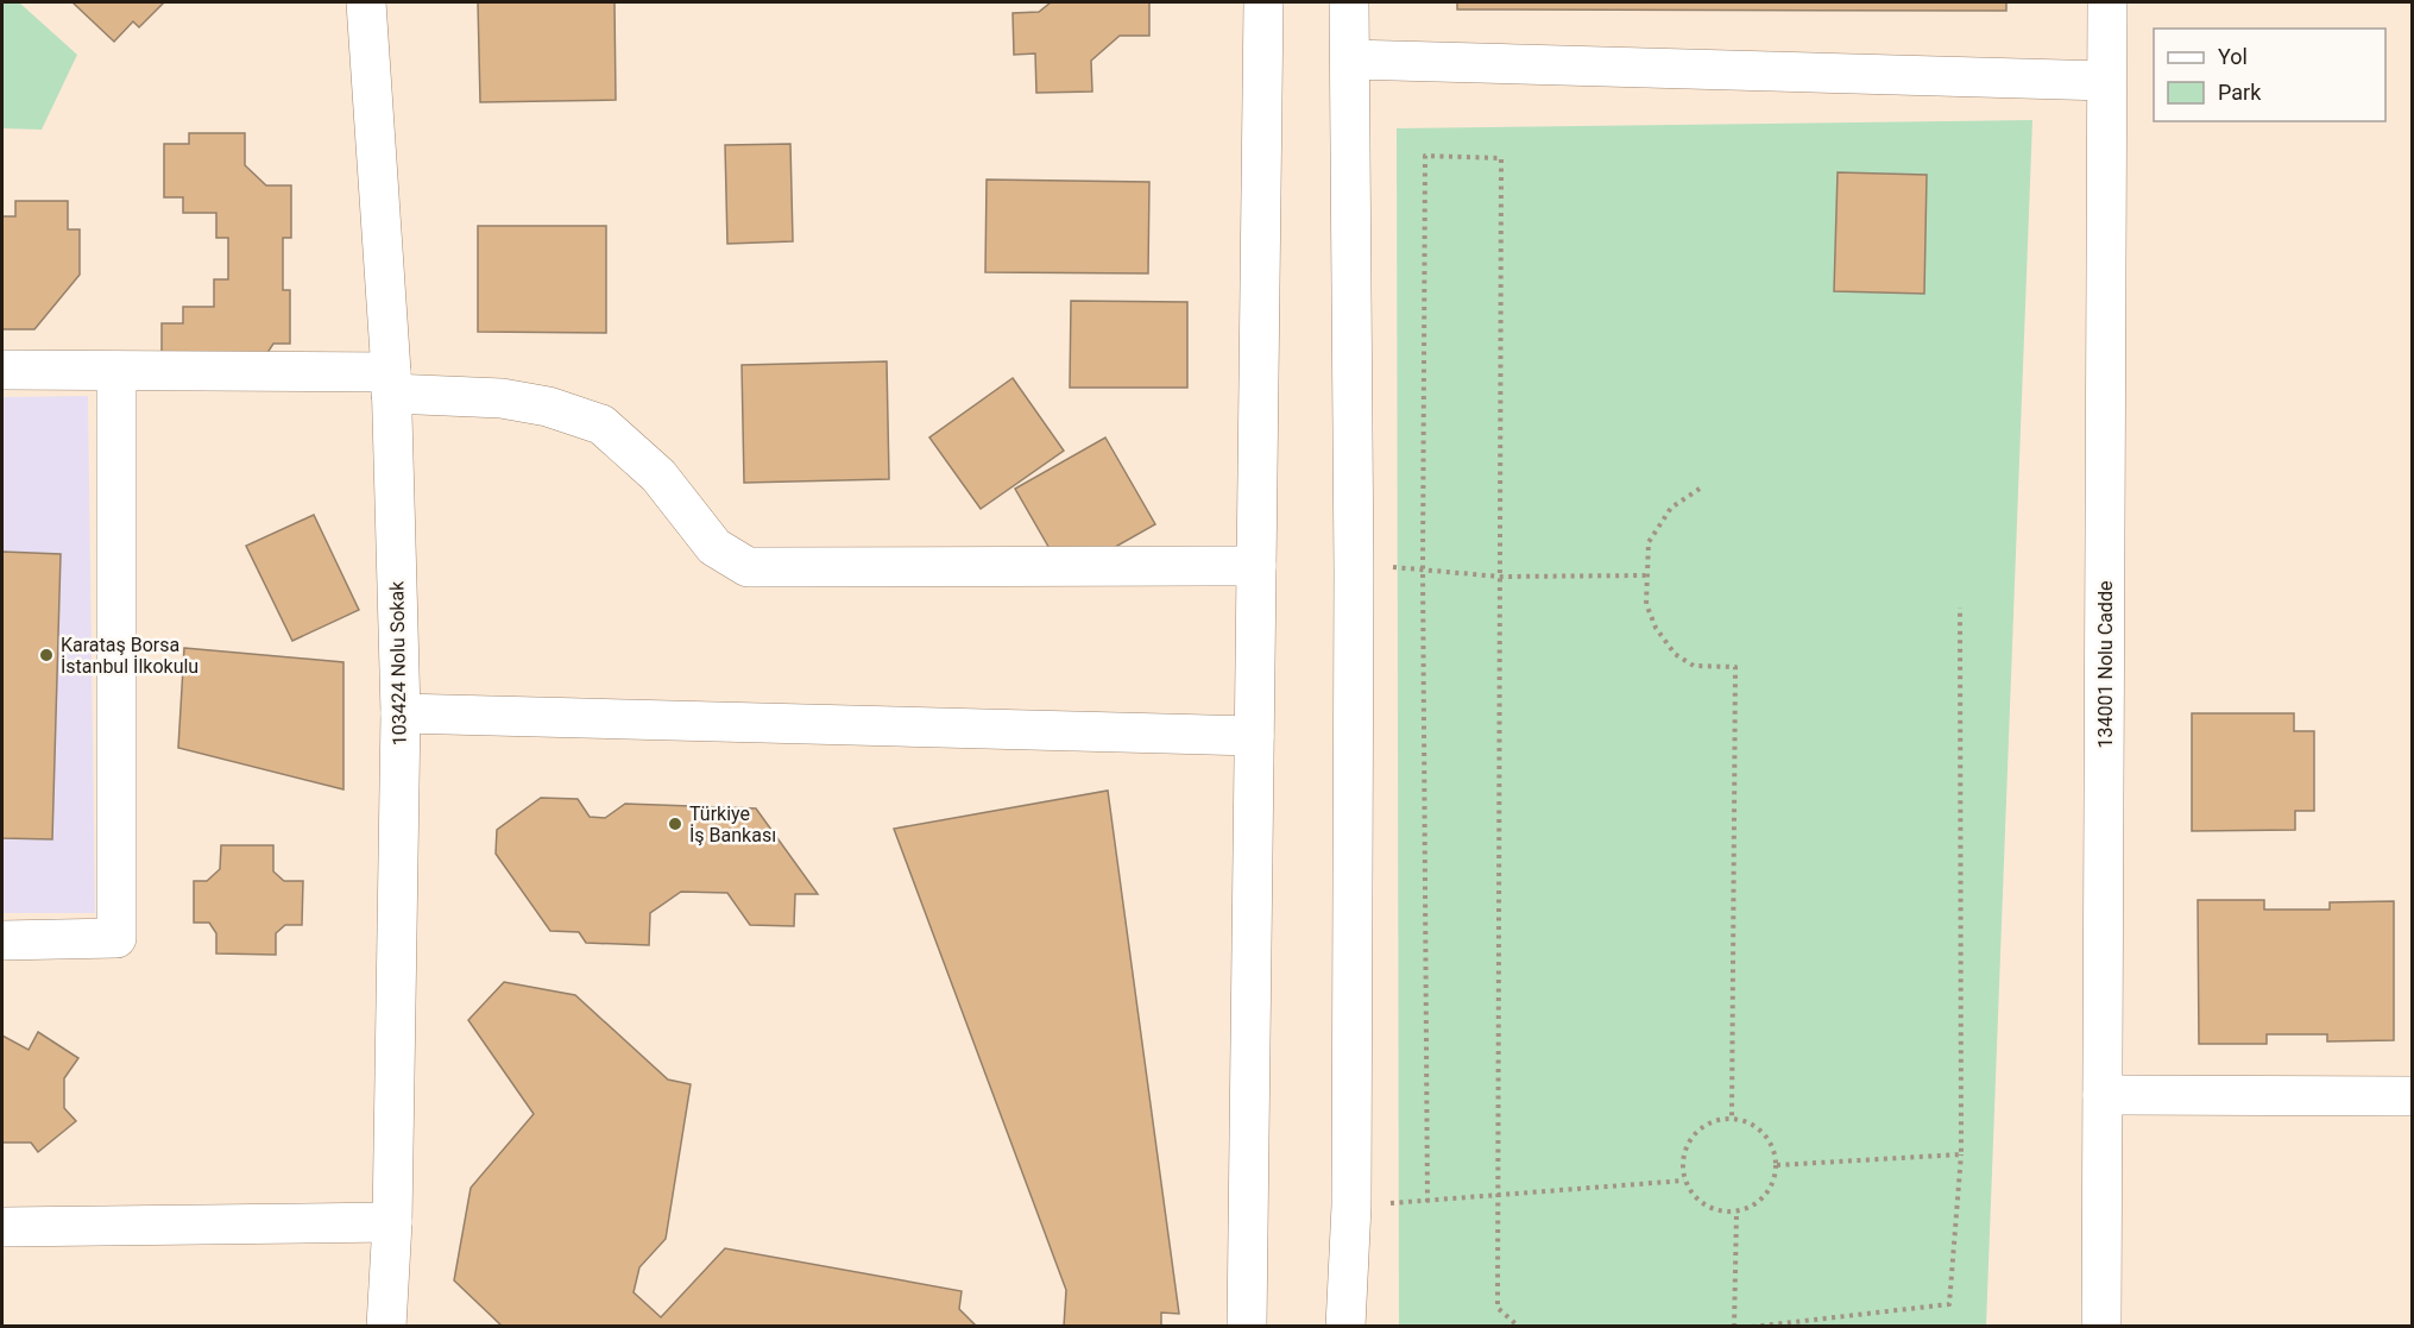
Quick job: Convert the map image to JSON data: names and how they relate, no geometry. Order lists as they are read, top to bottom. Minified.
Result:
{"streets":{"street":["103424 Nolu Sokak","134001 Nolu Cadde"]},"places":["Karataş Borsa İstanbul İlkokulu","Türkiye İş Bankası"],"legend":["Yol","Park"]}
